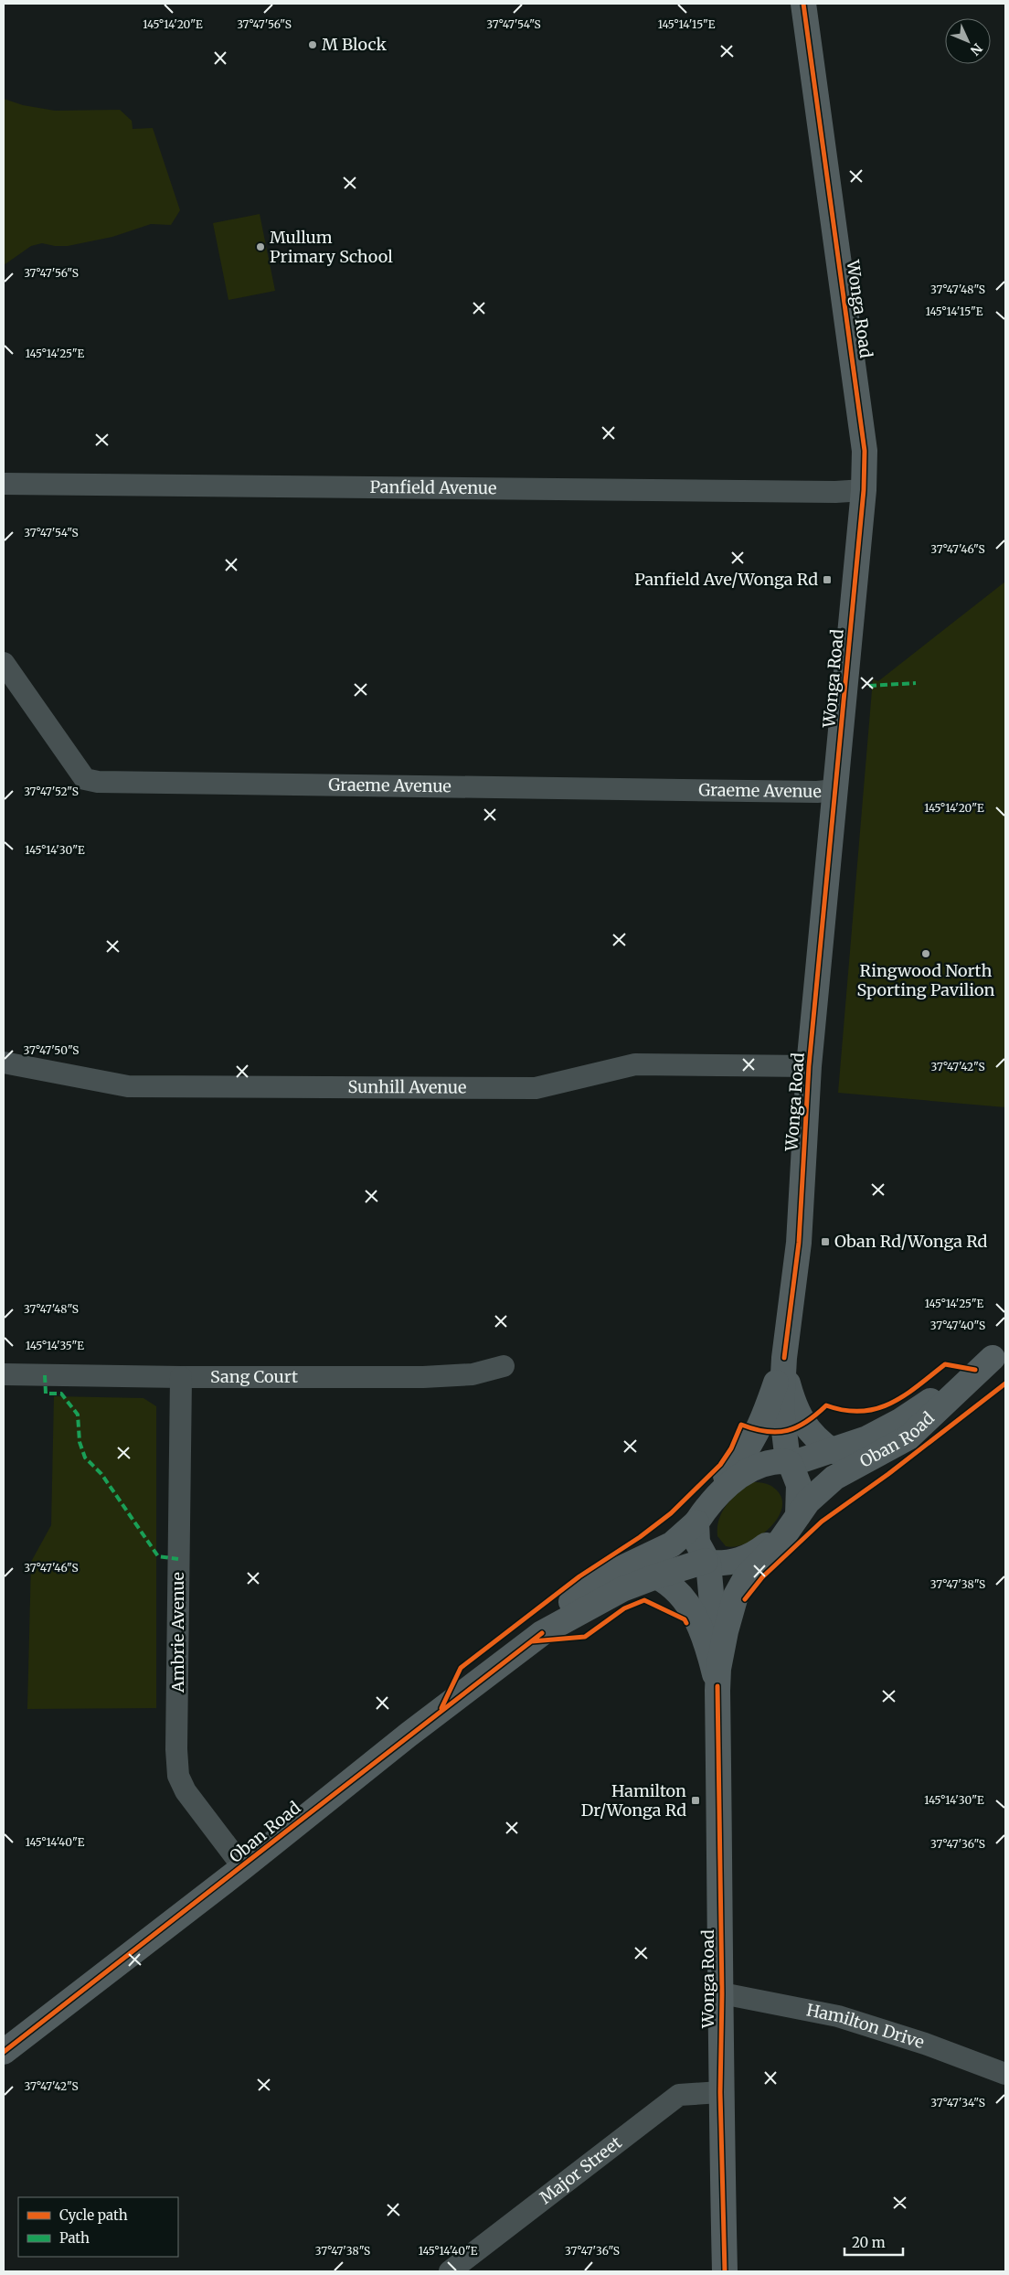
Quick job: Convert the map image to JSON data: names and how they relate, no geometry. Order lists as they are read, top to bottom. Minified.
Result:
{"streets":{"main road":["Wonga Road","Oban Road"],"street":["Panfield Avenue","Graeme Avenue","Sunhill Avenue","Sang Court","Ambrie Avenue","Hamilton Drive","Major Street"]},"crossings":[["Wonga Road","Panfield Avenue"],["Wonga Road","Graeme Avenue"],["Wonga Road","Sunhill Avenue"],["Wonga Road","Oban Road"],["Wonga Road","Hamilton Drive"],["Wonga Road","Major Street"],["Sang Court","Ambrie Avenue"],["Oban Road","Ambrie Avenue"]],"places":{"other":["M Block","Mullum Primary School","Ringwood North Sporting Pavilion"],"transit":["Panfield Ave/Wonga Rd","Oban Rd/Wonga Rd","Hamilton Dr/Wonga Rd"]},"legend":["Cycle path","Path"],"scale_bar":"20 m","north":"bottom right","coordinates":["145°14'20\"E","145°14'15\"E","37°47'56\"S","37°47'54\"S","37°47'48\"S","145°14'25\"E","37°47'46\"S","37°47'52\"S","145°14'30\"E","37°47'50\"S","37°47'42\"S","37°47'40\"S","145°14'35\"E","37°47'38\"S","145°14'40\"E","37°47'36\"S","37°47'34\"S"]}
